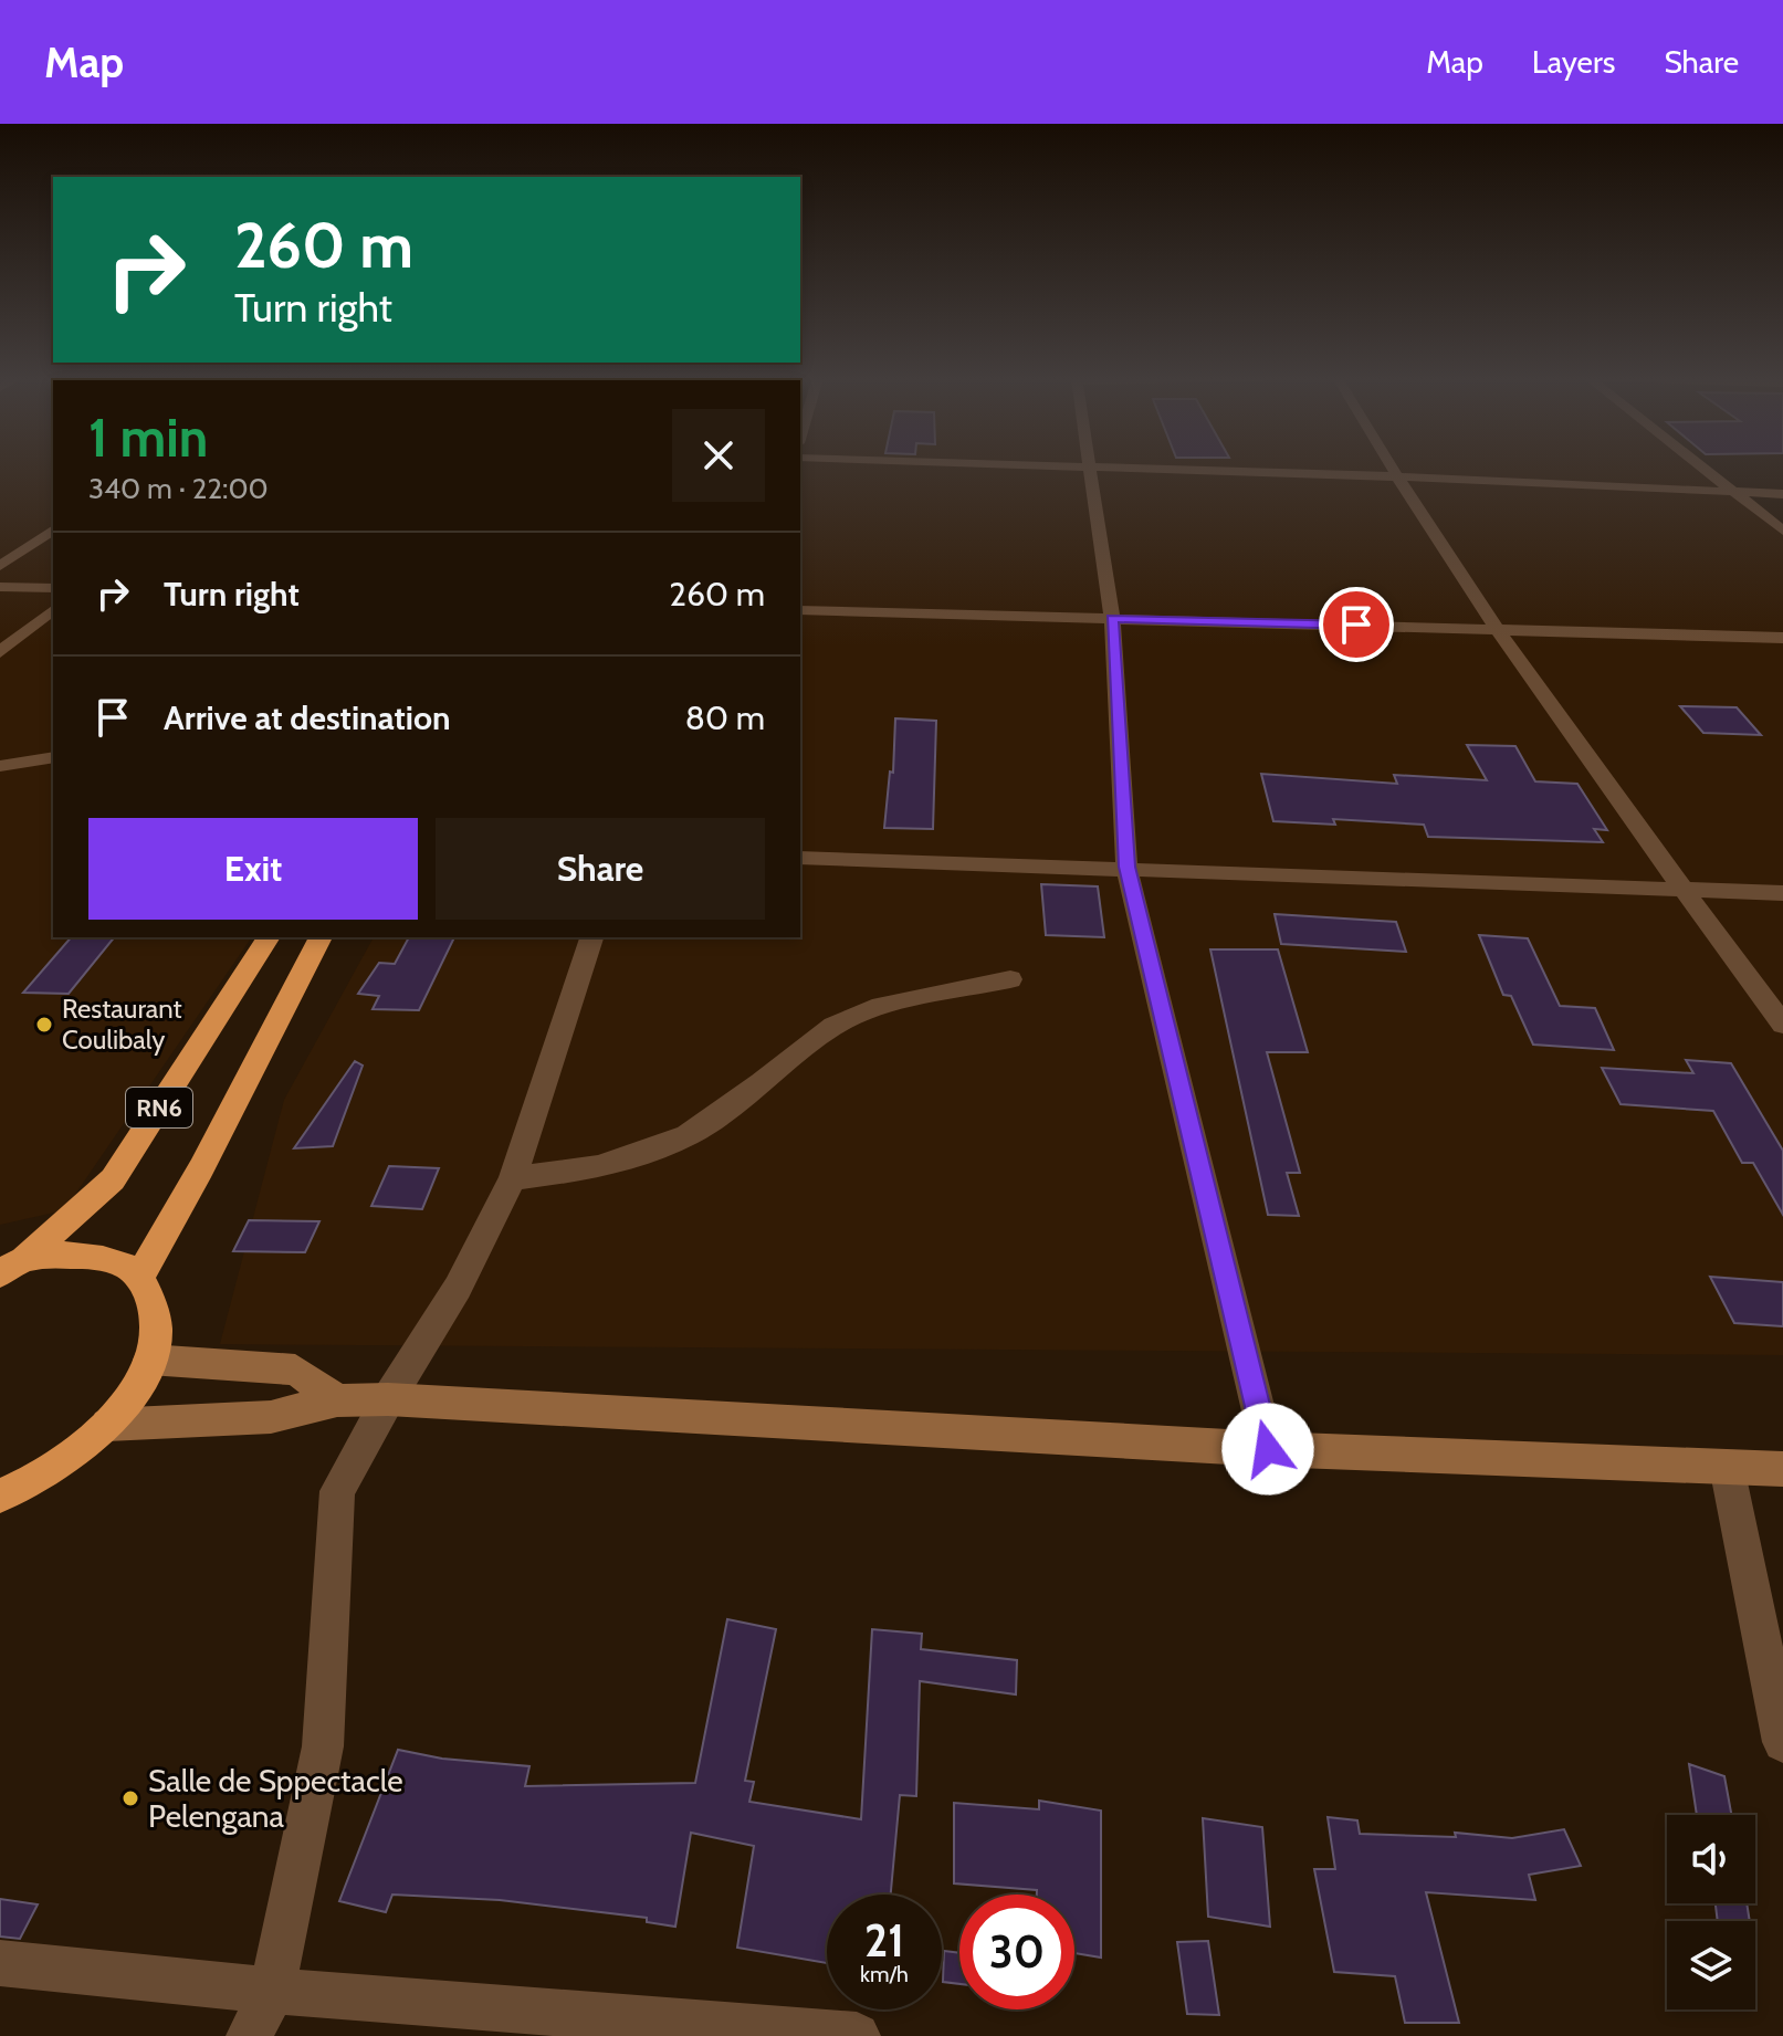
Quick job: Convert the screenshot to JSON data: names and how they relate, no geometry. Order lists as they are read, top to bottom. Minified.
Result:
{"streets":{"highway":["RN6"]},"places":["Restaurant Coulibaly","Salle de Sppectacle Pelengana"],"page":{"header":"Map","nav":["Map","Layers","Share"],"turn":["260 m","Turn right"],"heading":["1 min","340 m · 22:00"],"list":[{"name":"Turn right","value":"260 m"},{"name":"Arrive at destination","value":"80 m"}],"buttons":["Exit","Share"],"speed":"21 km/h","limit":"30"}}
